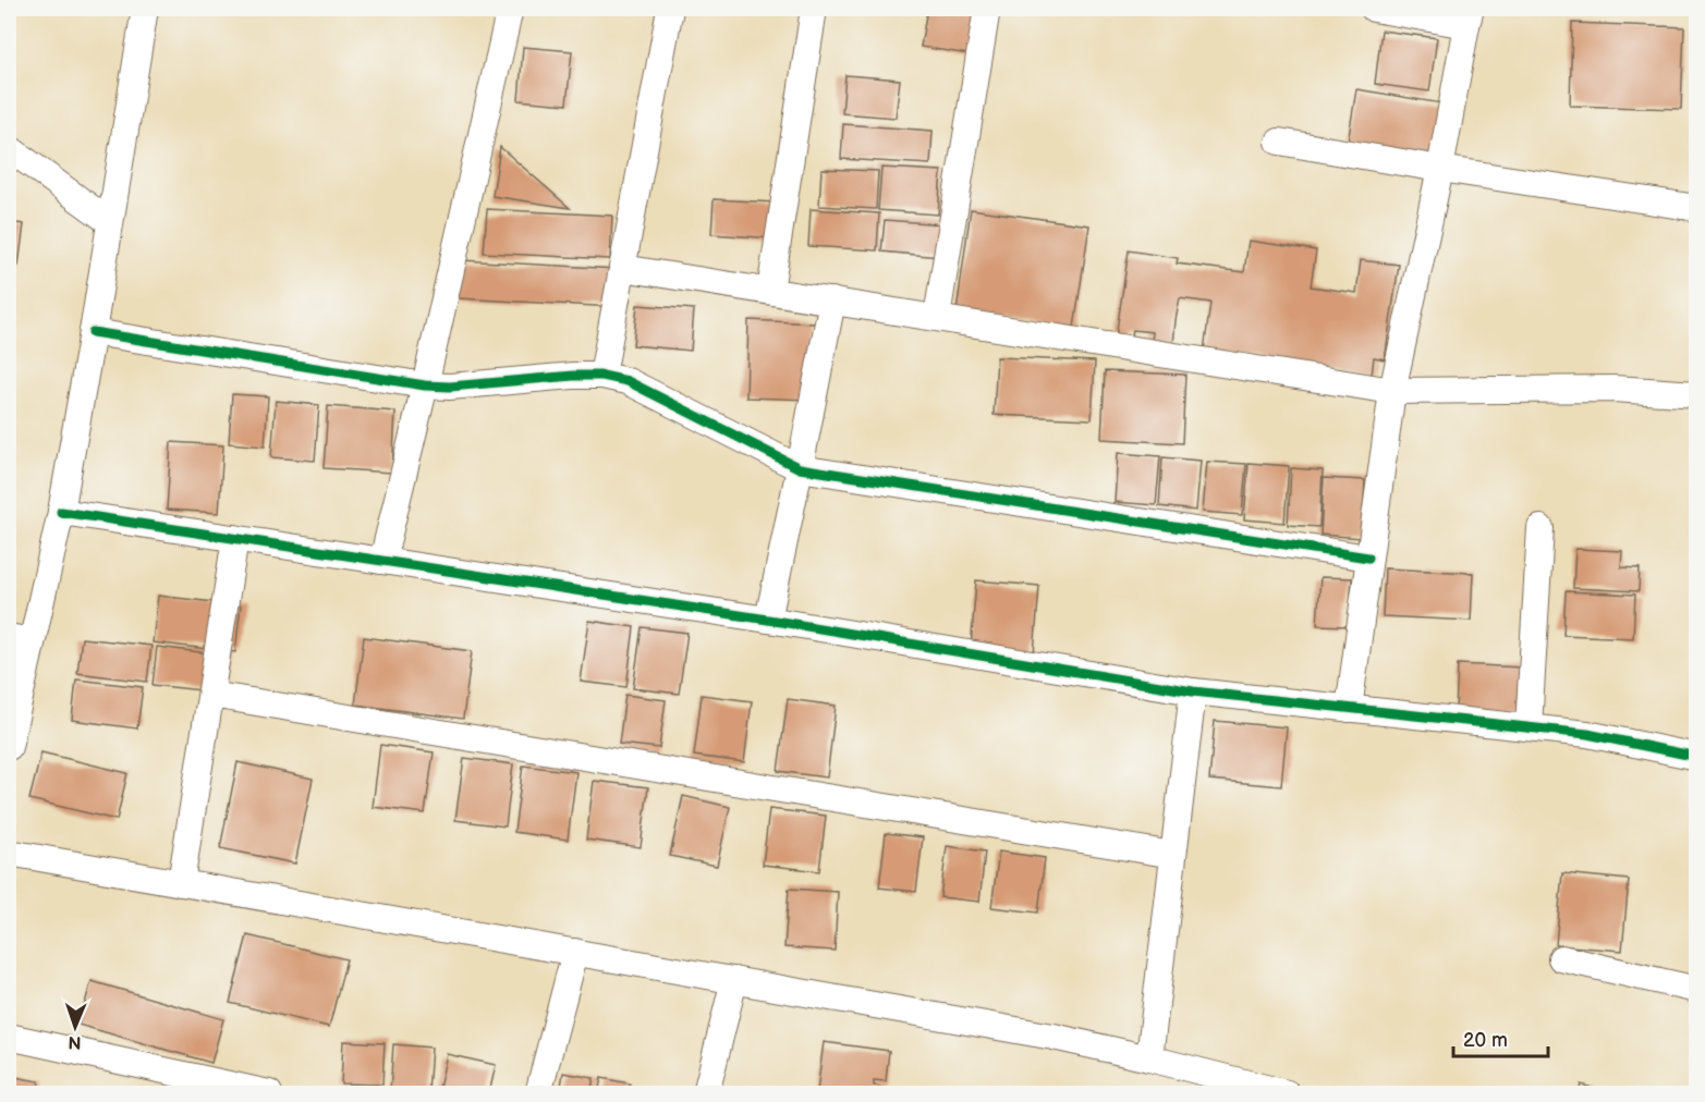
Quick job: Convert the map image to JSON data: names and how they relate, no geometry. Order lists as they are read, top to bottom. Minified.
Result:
{"scale_bar":"20 m","north":"bottom"}
